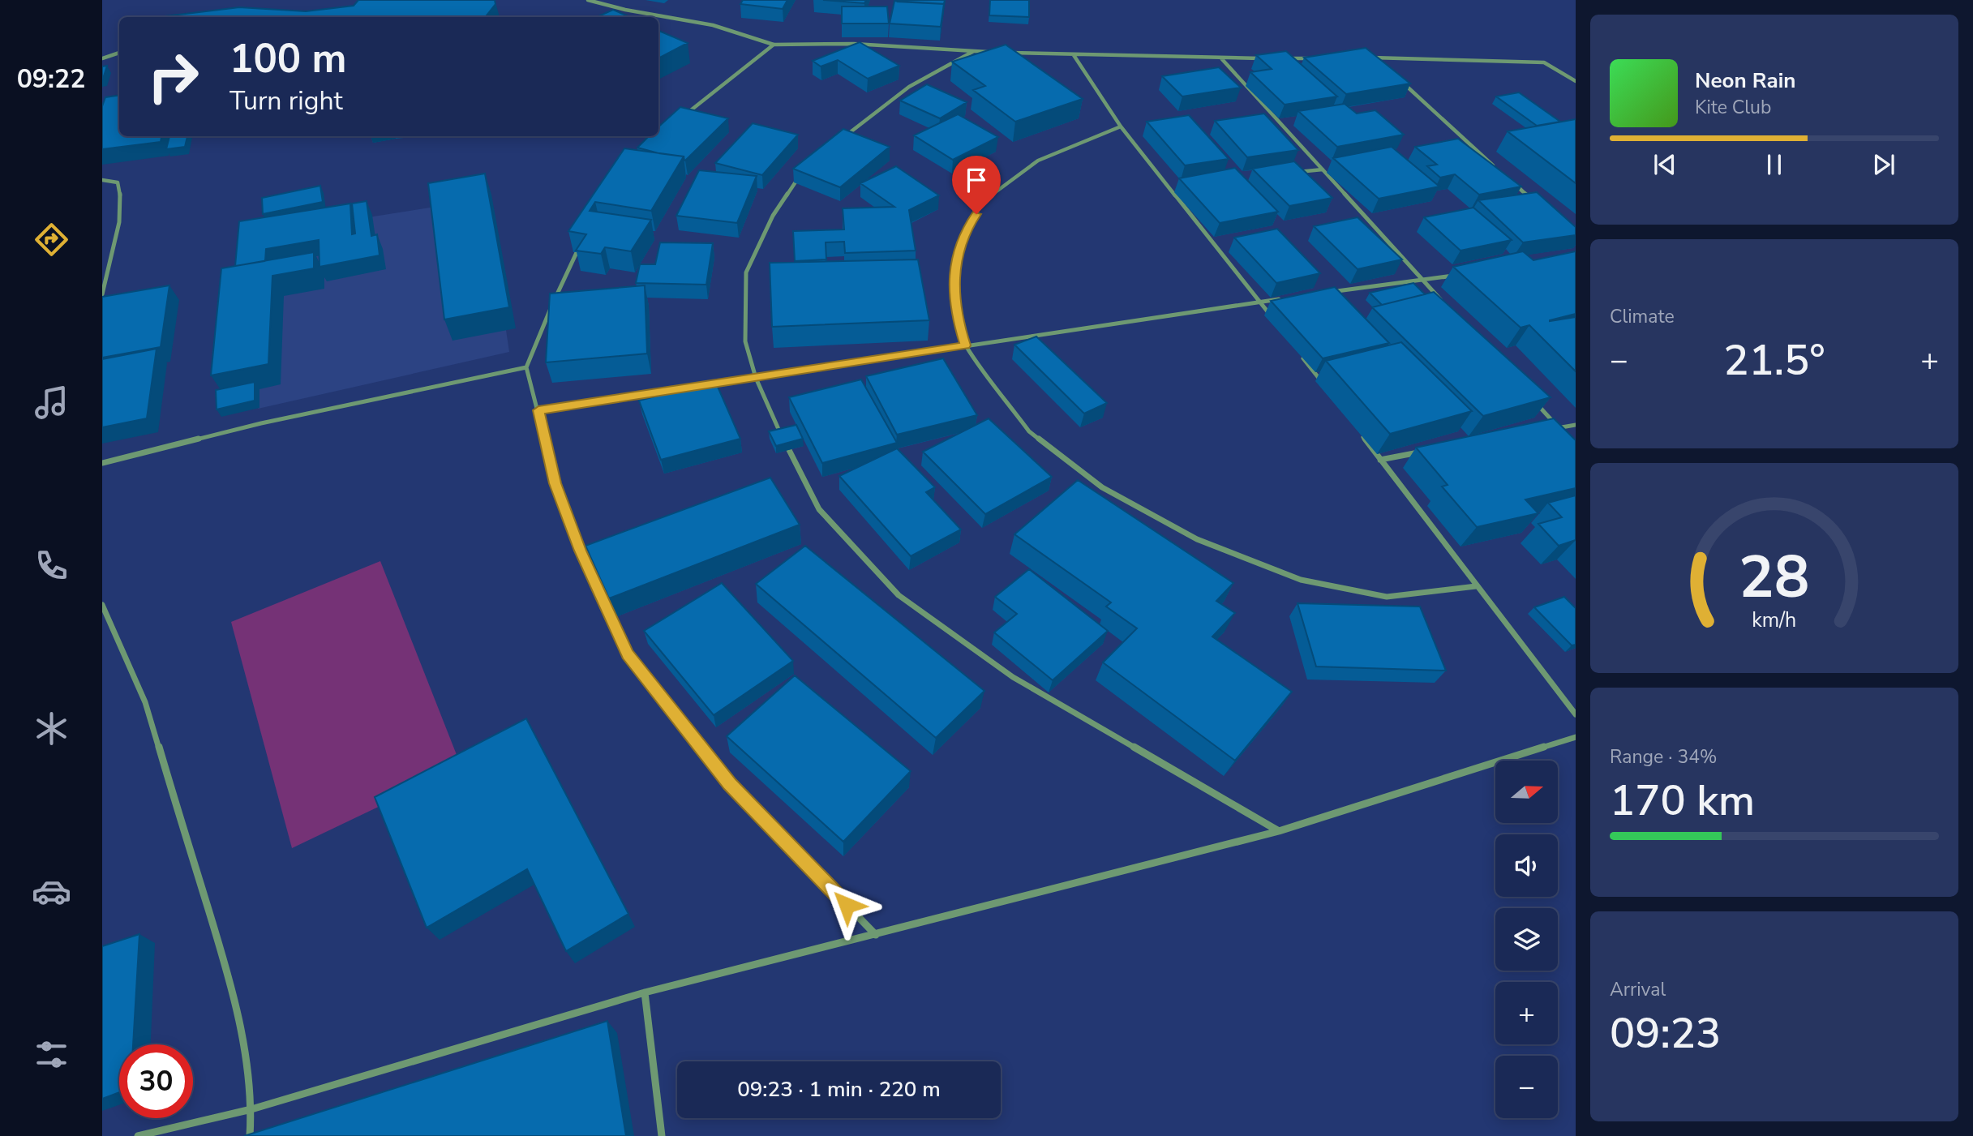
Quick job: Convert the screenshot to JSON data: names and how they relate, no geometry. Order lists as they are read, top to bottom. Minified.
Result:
{"north":"right","page":{"tabs":"09:22","turn":["100 m","Turn right"],"song":["Neon Rain","Kite Club"],"tile":["Climate",["Range · 34%","170 km"],["Arrival","09:23"]],"heat":["−","21.5°","+"],"map_buttons":["+","−"],"limit":"30","trip":"09:23 · 1 min · 220 m","gauge":["28","km/h"]}}
